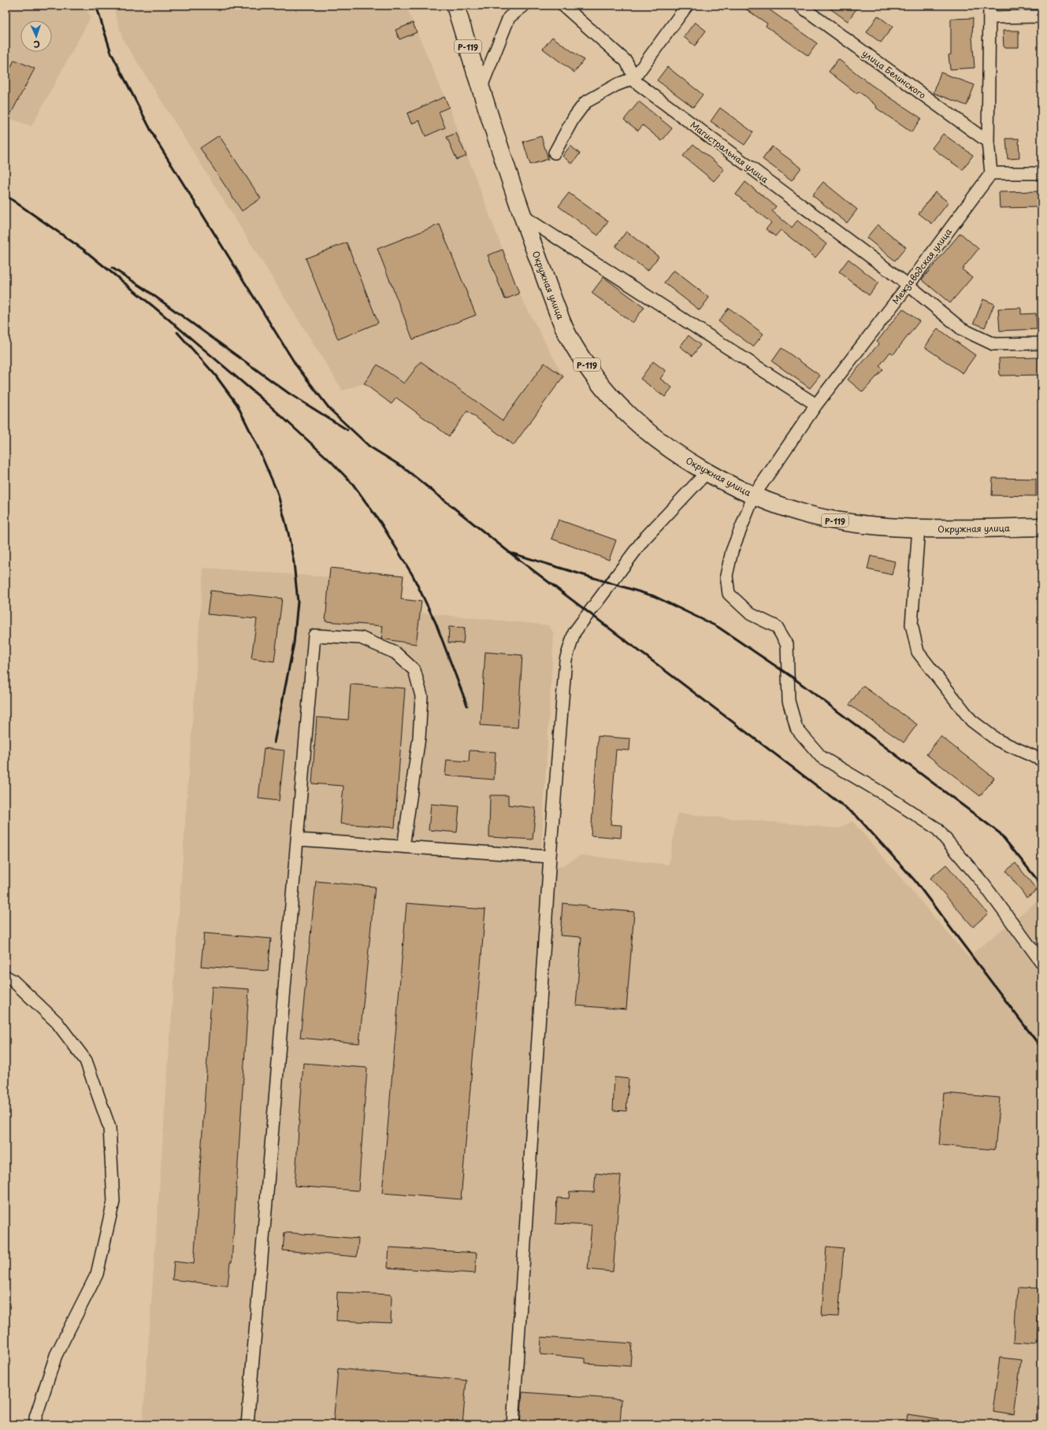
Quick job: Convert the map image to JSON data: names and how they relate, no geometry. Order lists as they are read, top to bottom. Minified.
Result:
{"streets":{"highway":["Р-119","Окружная улица"],"street":["улица Белинского","Магистральная улица","Межзаводская улица"]},"crossings":[["Магистральная улица","Межзаводская улица"],["Межзаводская улица","Окружная улица"]],"north":"bottom"}
